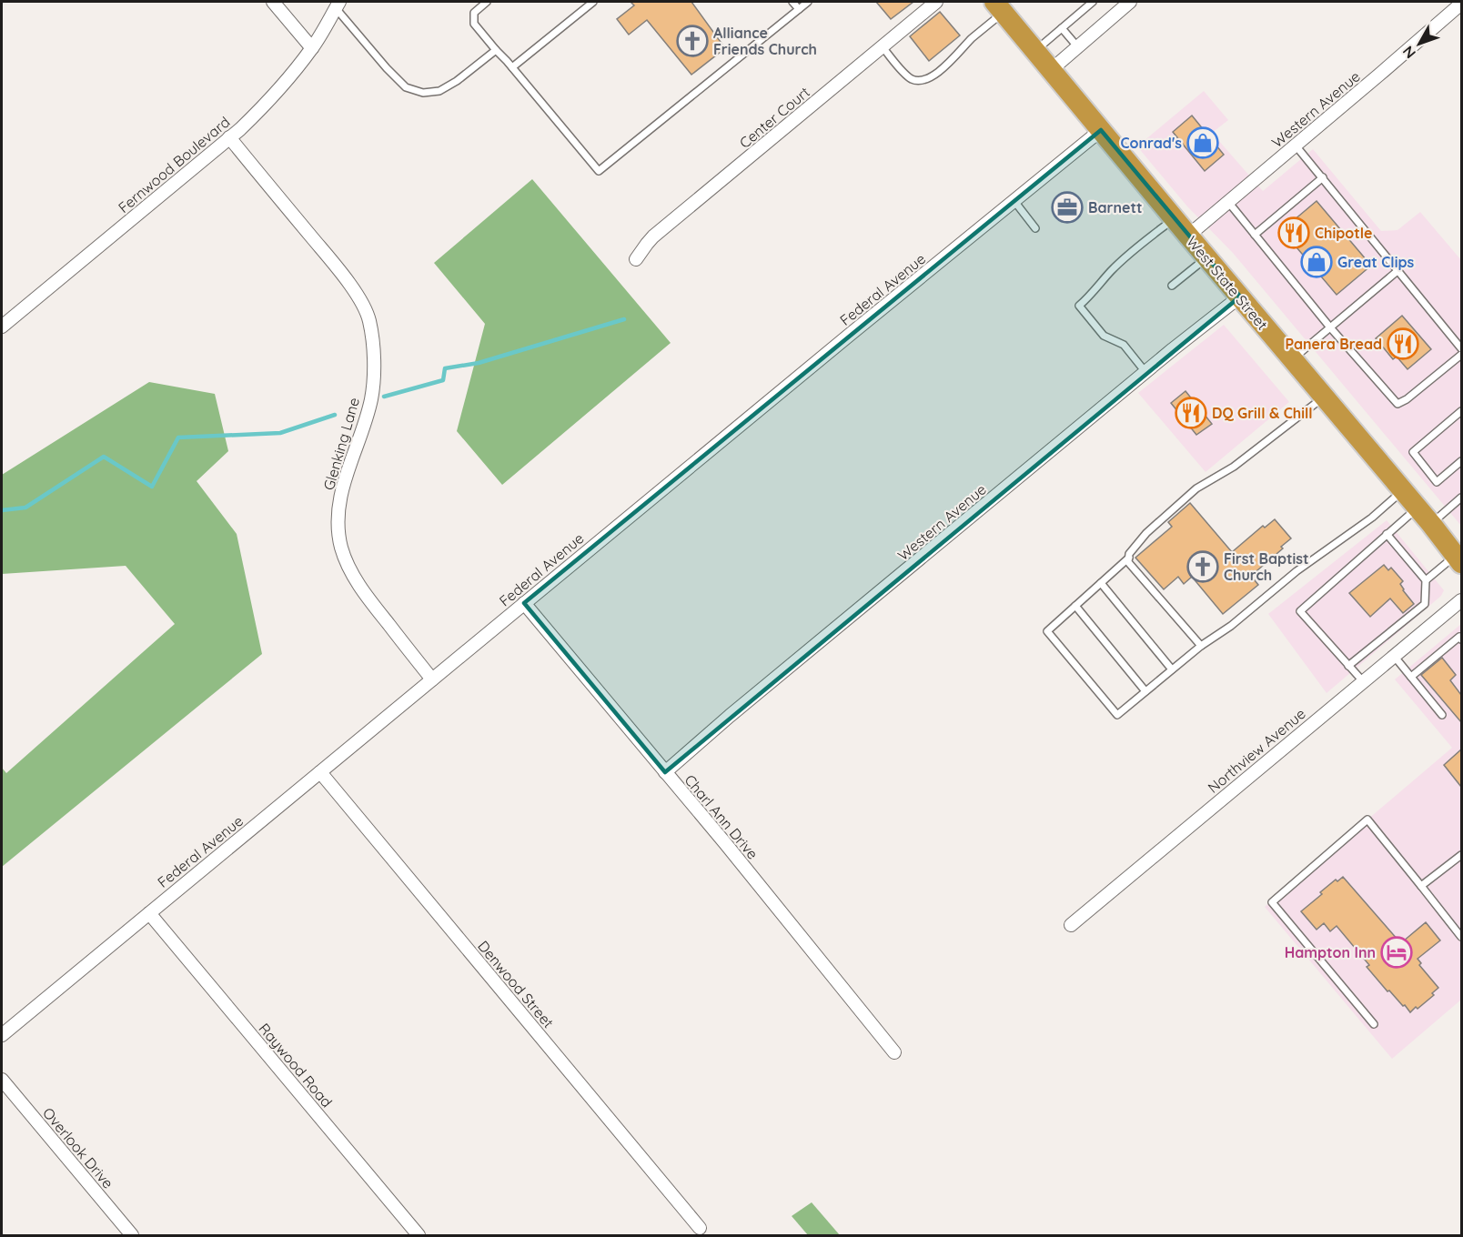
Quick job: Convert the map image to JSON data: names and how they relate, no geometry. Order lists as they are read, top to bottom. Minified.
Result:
{"streets":{"highway":["West State Street"],"street":["Western Avenue","Center Court","Fernwood Boulevard","Federal Avenue","Glenking Lane","Northview Avenue","Charl Ann Drive","Denwood Street","Raywood Road","Overlook Drive"]},"crossings":[["Western Avenue","West State Street"],["Western Avenue","Charl Ann Drive"],["Fernwood Boulevard","Glenking Lane"],["West State Street","Federal Avenue"],["Federal Avenue","Glenking Lane"],["Federal Avenue","Charl Ann Drive"],["Federal Avenue","Denwood Street"],["Federal Avenue","Raywood Road"]],"places":{"church":["Alliance Friends Church","First Baptist Church"],"shop":["Conrad's","Great Clips"],"office":["Barnett"],"restaurant":["Chipotle","Panera Bread","DQ Grill & Chill"],"hotel":["Hampton Inn"]},"north":"bottom left"}
